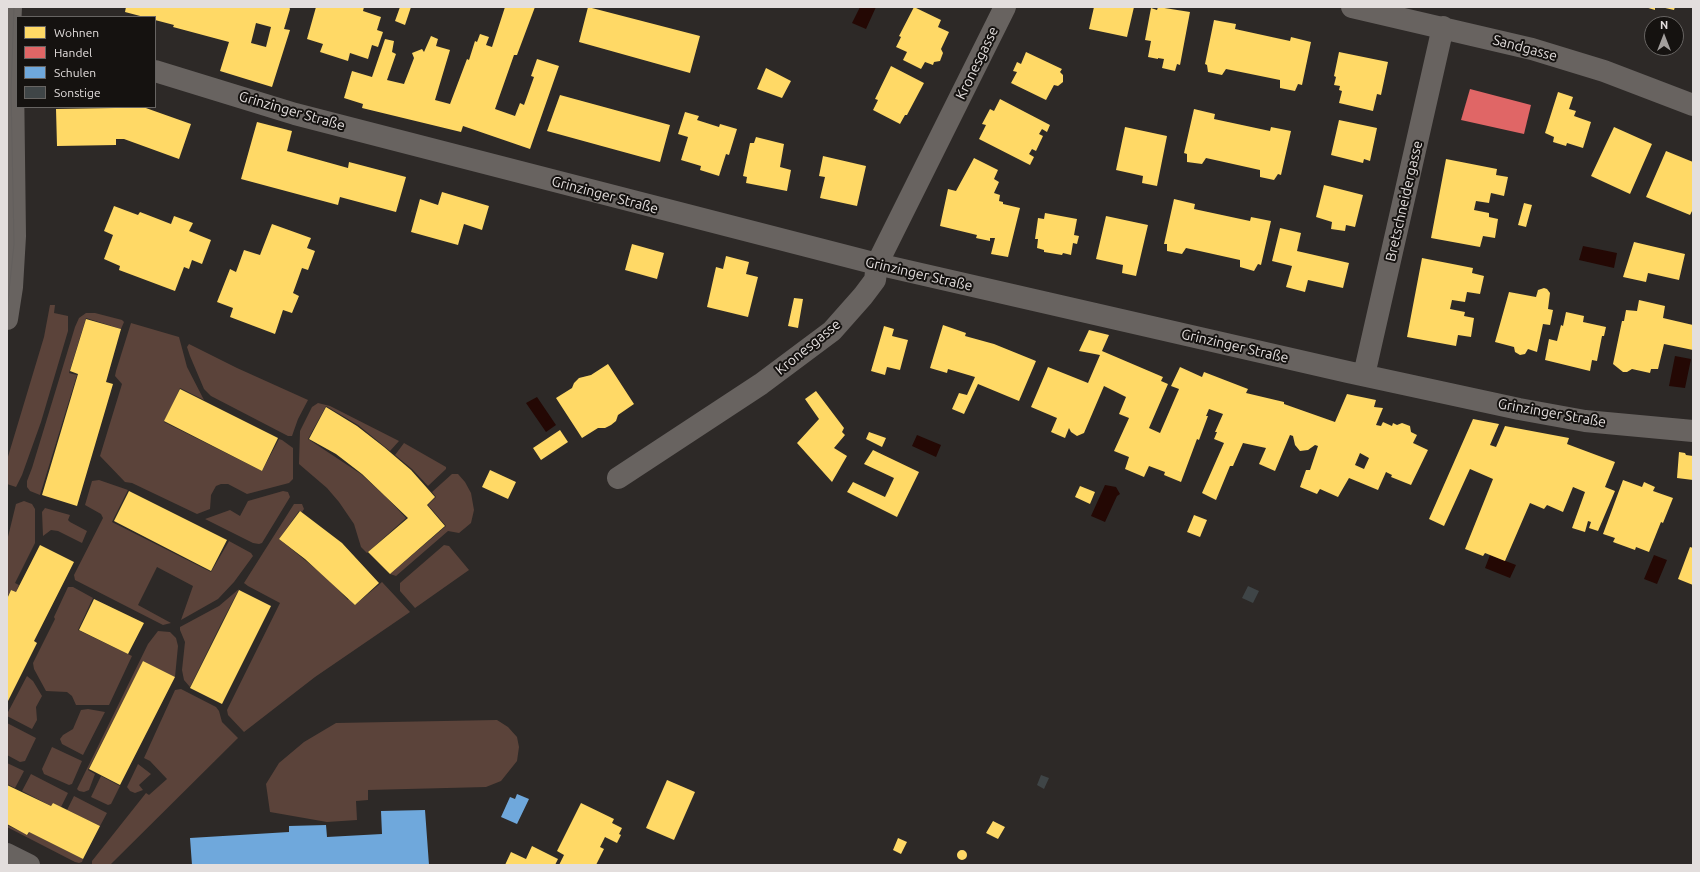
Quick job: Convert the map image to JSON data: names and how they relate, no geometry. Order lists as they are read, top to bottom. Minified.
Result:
{"streets":{"street":["Sandgasse","Kronesgasse","Grinzinger Straße","Bretschneidergasse"]},"crossings":[["Sandgasse","Bretschneidergasse"],["Kronesgasse","Grinzinger Straße"],["Grinzinger Straße","Bretschneidergasse"]],"legend":["Wohnen","Handel","Schulen","Sonstige"],"north":"top"}
